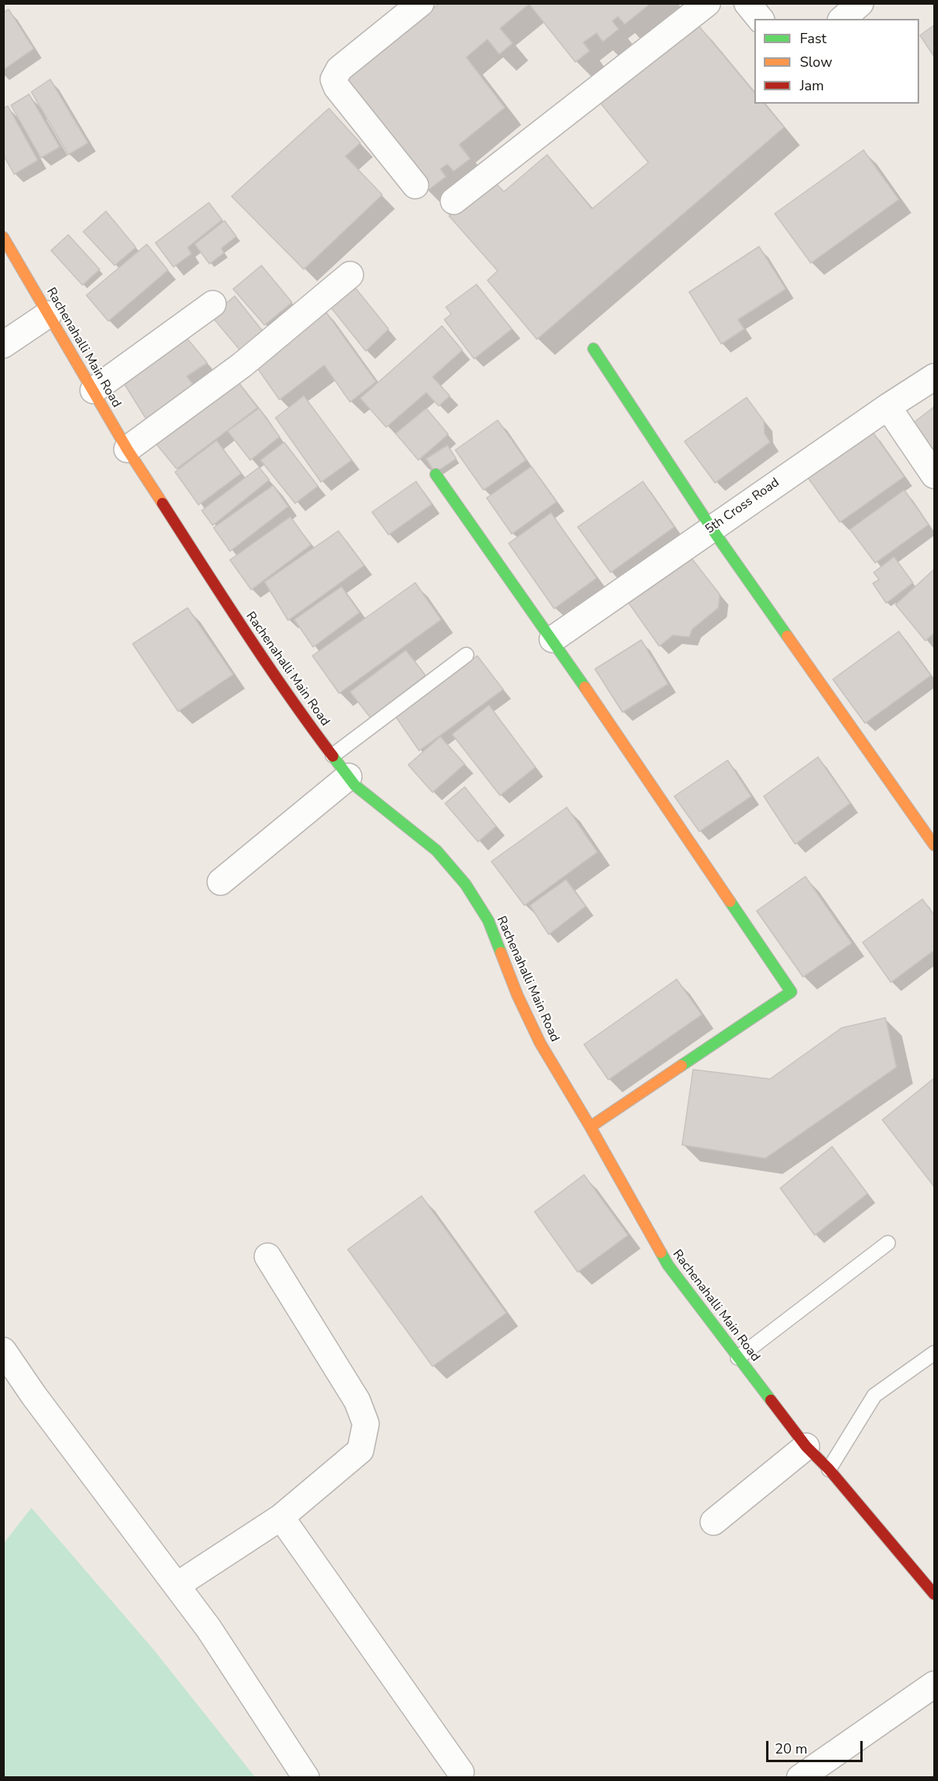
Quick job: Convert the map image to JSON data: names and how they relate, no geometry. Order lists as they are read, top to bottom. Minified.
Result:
{"streets":{"street":["Rachenahalli Main Road","5th Cross Road"]},"legend":["Fast","Slow","Jam"],"scale_bar":"20 m"}
